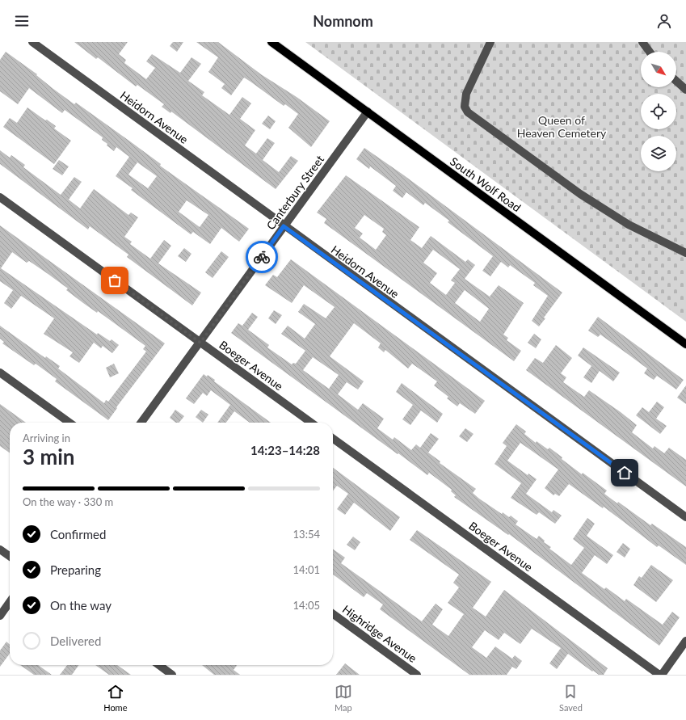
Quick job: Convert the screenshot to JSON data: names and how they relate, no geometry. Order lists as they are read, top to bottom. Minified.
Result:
{"streets":{"main road":["South Wolf Road"],"street":["Heidorn Avenue","Canterbury Street","Boeger Avenue","Highridge Avenue"]},"crossings":[["Heidorn Avenue","Canterbury Street"],["South Wolf Road","Canterbury Street"],["Canterbury Street","Boeger Avenue"]],"parks":["Queen of Heaven Cemetery"],"north":"bottom right","page":{"header":"Nomnom","heading":["3 min","Arriving in","14:23–14:28"],"bar":"On the way · 330 m","list":[["Confirmed","13:54"],["Preparing","14:01"],["On the way","14:05"],"Delivered"],"tabs":["Home","Map","Saved"]}}
